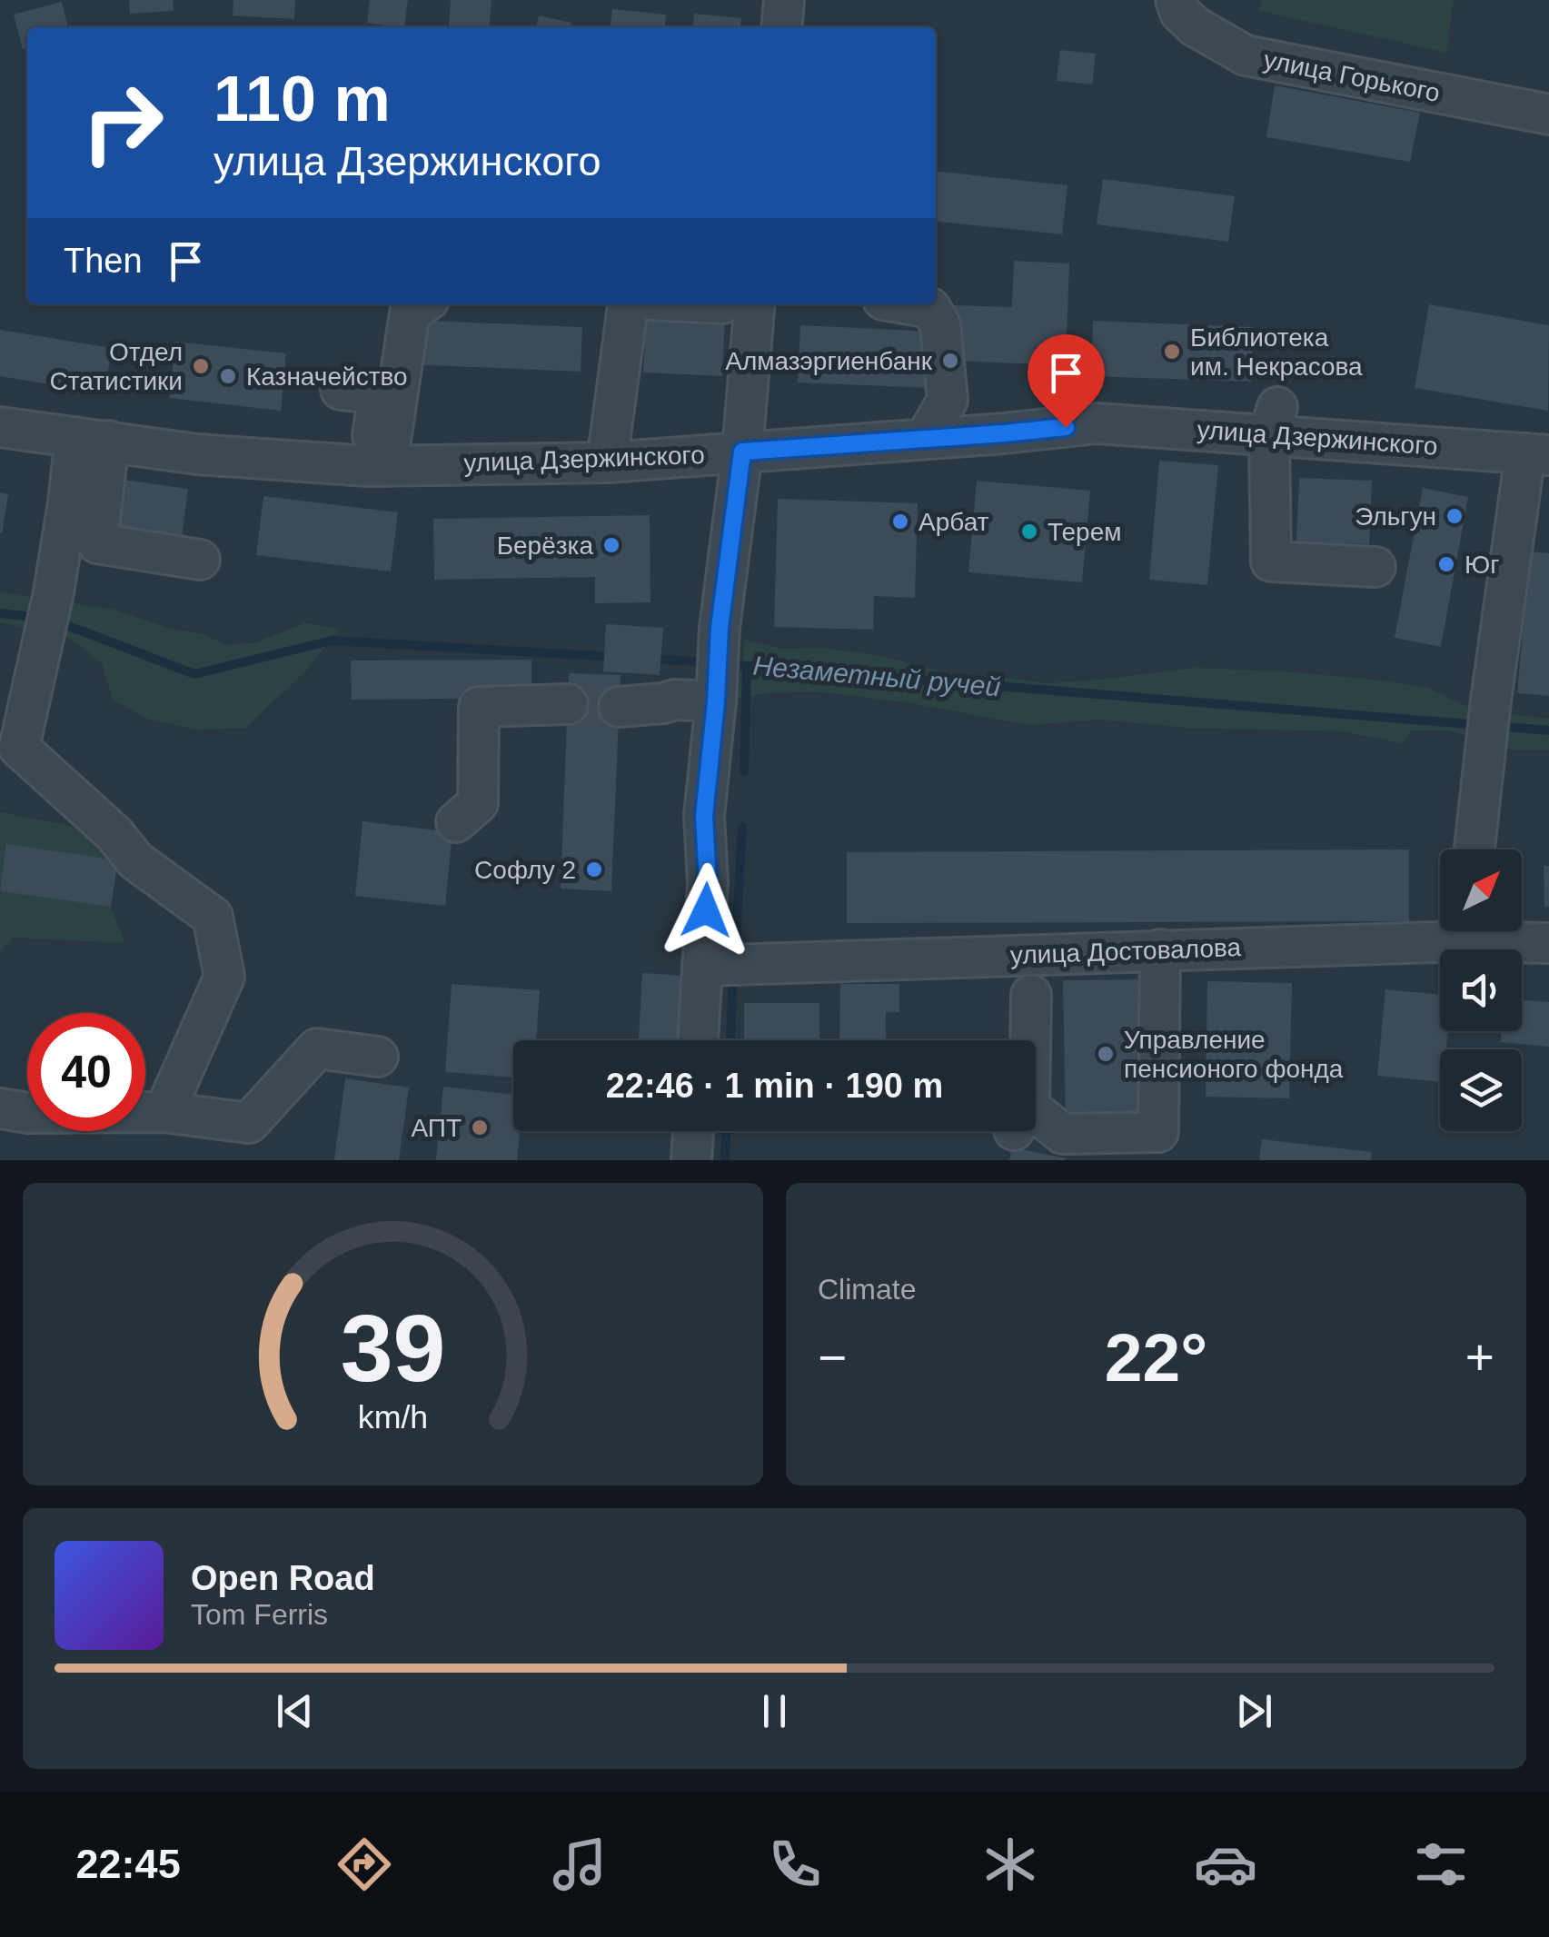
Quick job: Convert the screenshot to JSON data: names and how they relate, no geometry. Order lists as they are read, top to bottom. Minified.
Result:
{"streets":{"street":["улица Горького","улица Дзержинского","улица Достовалова"]},"water":["Незаметный ручей"],"places":["Библиотека им. Некрасова","Алмазэргиенбанк","Отдел Статистики","Казначейство","Эльгун","Арбат","Терем","Берёзка","Юг","Софлу 2","Управление пенсионого фонда","АПТ"],"north":"top right","page":{"turn":["110 m","улица Дзержинского"],"then":"Then","limit":"40","trip":"22:46 · 1 min · 190 m","tile":"Climate","heat":["−","22°","+"],"song":["Open Road","Tom Ferris"],"tabs":"22:45","gauge":["39","km/h"]}}
